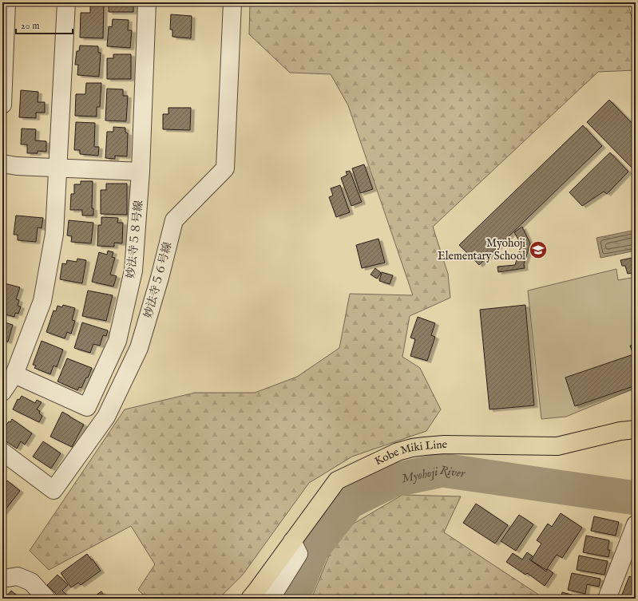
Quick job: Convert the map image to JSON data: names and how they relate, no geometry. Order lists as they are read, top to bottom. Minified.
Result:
{"streets":{"main road":["Kobe Miki Line"],"street":["妙法寺５８号線","妙法寺５６号線"]},"water":["Myohoji River"],"places":{"school or university":["Myohoji Elementary School"]},"scale_bar":"20 m"}
